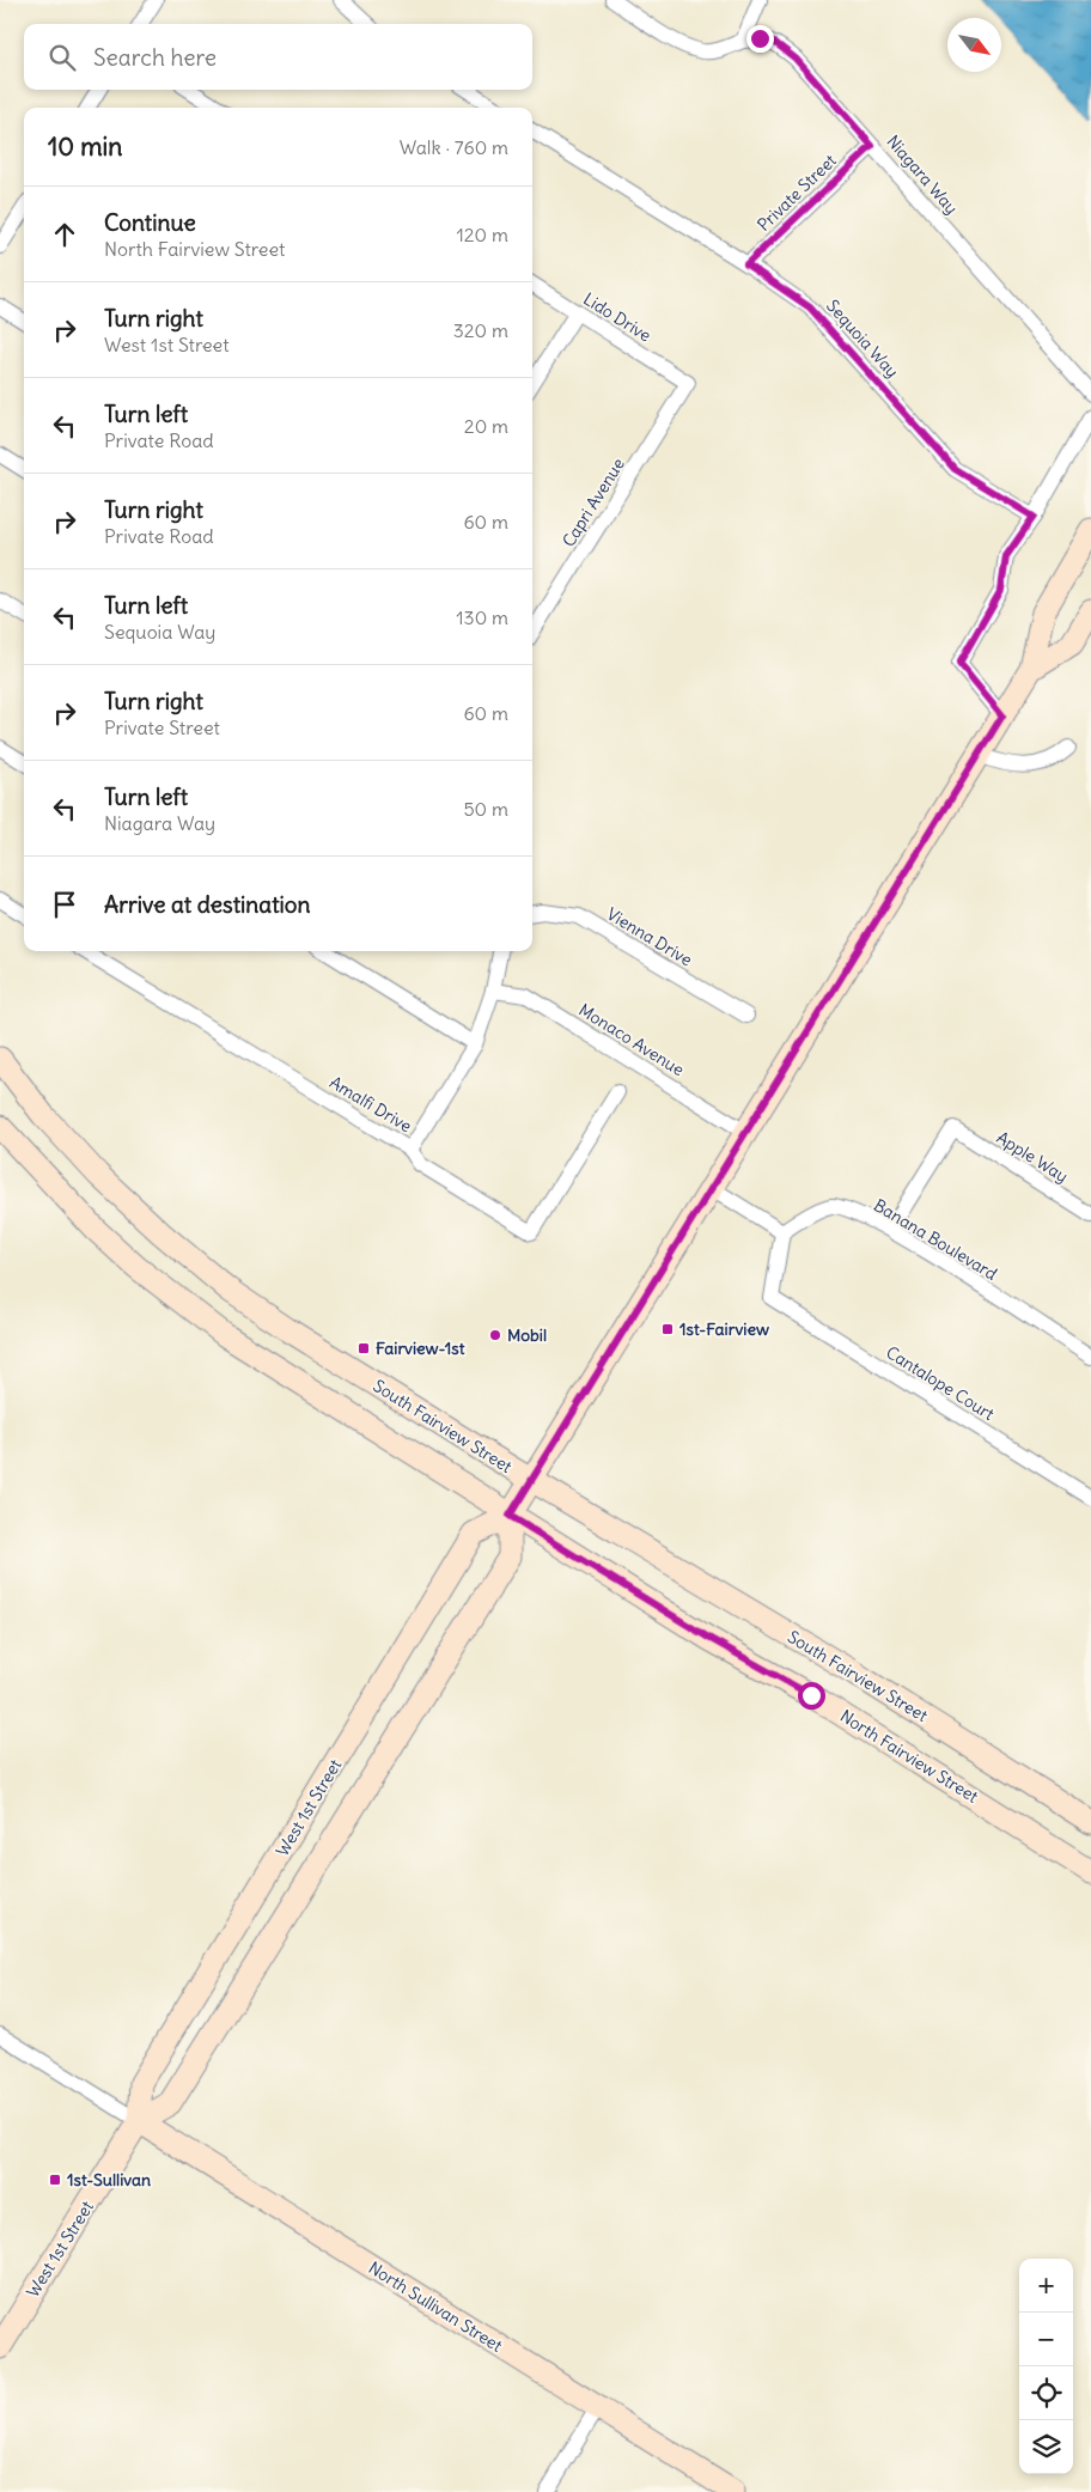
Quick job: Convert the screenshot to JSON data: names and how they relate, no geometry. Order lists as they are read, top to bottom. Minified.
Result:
{"streets":{"main road":["South Fairview Street","North Fairview Street","West 1st Street","North Sullivan Street"],"street":["Niagara Way","Private Street","Lido Drive","Sequoia Way","Capri Avenue","Vienna Drive","Monaco Avenue","Amalfi Drive","Apple Way","Banana Boulevard","Cantalope Court"]},"crossings":[["Niagara Way","Private Street"],["Private Street","Sequoia Way"],["Lido Drive","Capri Avenue"],["Apple Way","Banana Boulevard"],["Banana Boulevard","Cantalope Court"],["North Fairview Street","West 1st Street"],["West 1st Street","North Sullivan Street"]],"places":{"transit":["1st-Fairview","Fairview-1st","1st-Sullivan"],"other":["Mobil"]},"north":"bottom right","page":{"search":"Search here","heading":["10 min","Walk · 760 m"],"list":[["Continue","North Fairview Street","120 m"],["Turn right","West 1st Street","320 m"],["Turn left","Private Road","20 m"],["Turn right","Private Road","60 m"],["Turn left","Sequoia Way","130 m"],["Turn right","Private Street","60 m"],["Turn left","Niagara Way","50 m"],"Arrive at destination"],"map_buttons":["+","−"]}}
